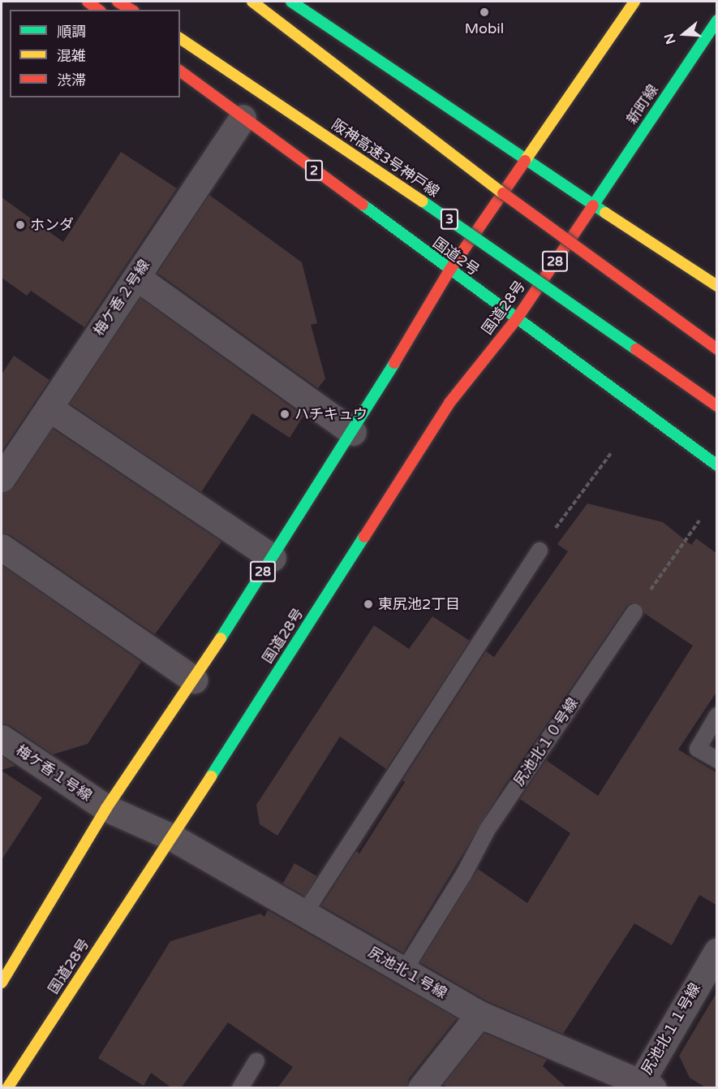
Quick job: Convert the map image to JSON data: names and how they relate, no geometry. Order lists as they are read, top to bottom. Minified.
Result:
{"streets":{"main road":["新町線","阪神高速3号神戸線","2","3","国道2号","28","国道28号"],"street":["梅ケ香２号線","梅ケ香１号線","尻池北１号線","尻池北１１号線"],"lane":["尻池北１０号線"]},"crossings":[["新町線","国道28号"],["国道2号","28"],["国道2号","梅ケ香２号線"],["国道2号","国道28号"],["28","梅ケ香１号線"],["国道28号","梅ケ香１号線"],["国道28号","尻池北１号線"],["尻池北１０号線","尻池北１号線"],["梅ケ香１号線","尻池北１号線"],["尻池北１号線","尻池北１１号線"]],"places":["Mobil","ホンダ","ハチキュウ","東尻池2丁目"],"legend":["順調","混雑","渋滞"],"north":"left"}
